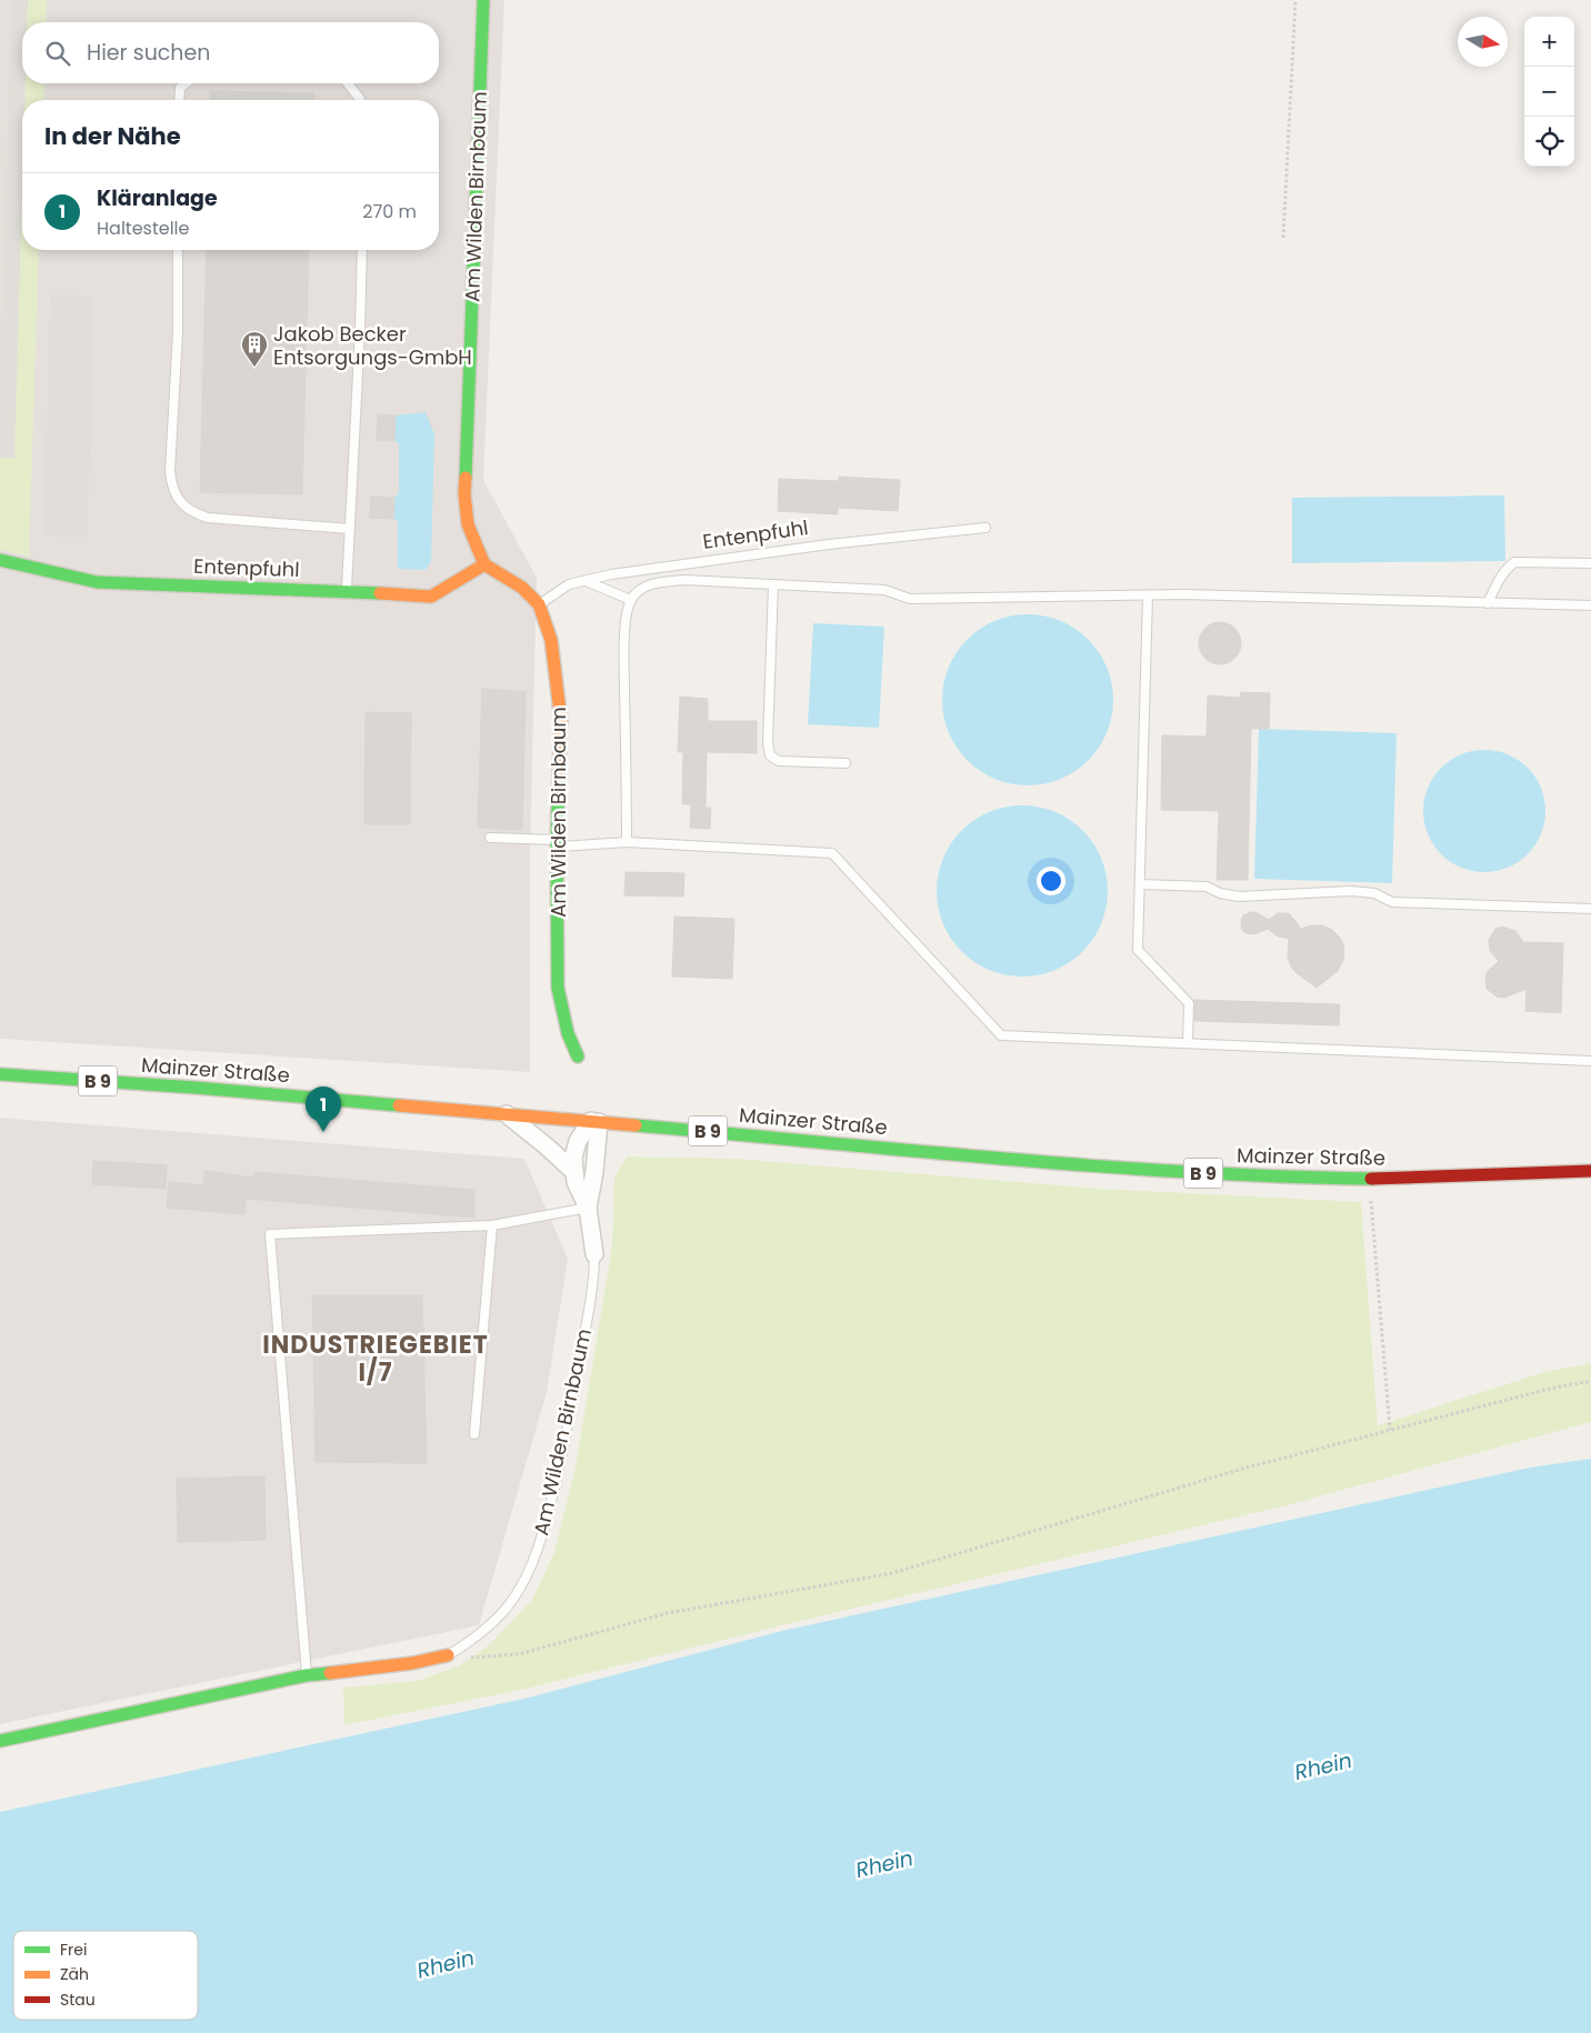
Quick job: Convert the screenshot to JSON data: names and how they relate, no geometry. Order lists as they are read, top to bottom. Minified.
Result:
{"streets":{"street":["Am Wilden Birnbaum","Entenpfuhl","Mainzer Straße","B 9"]},"crossings":[["Am Wilden Birnbaum","Entenpfuhl"],["Am Wilden Birnbaum","Mainzer Straße"]],"districts":["INDUSTRIEGEBIET I/7"],"water":["Rhein"],"places":{"building":["Jakob Becker Entsorgungs-GmbH"]},"legend":["Frei","Zäh","Stau"],"north":"right","page":{"map_buttons":["+","−"],"search":"Hier suchen","heading":"In der Nähe","list":[{"mark":"1","name":"Kläranlage","note":"Haltestelle","value":"270 m"}],"pins":"1"}}
